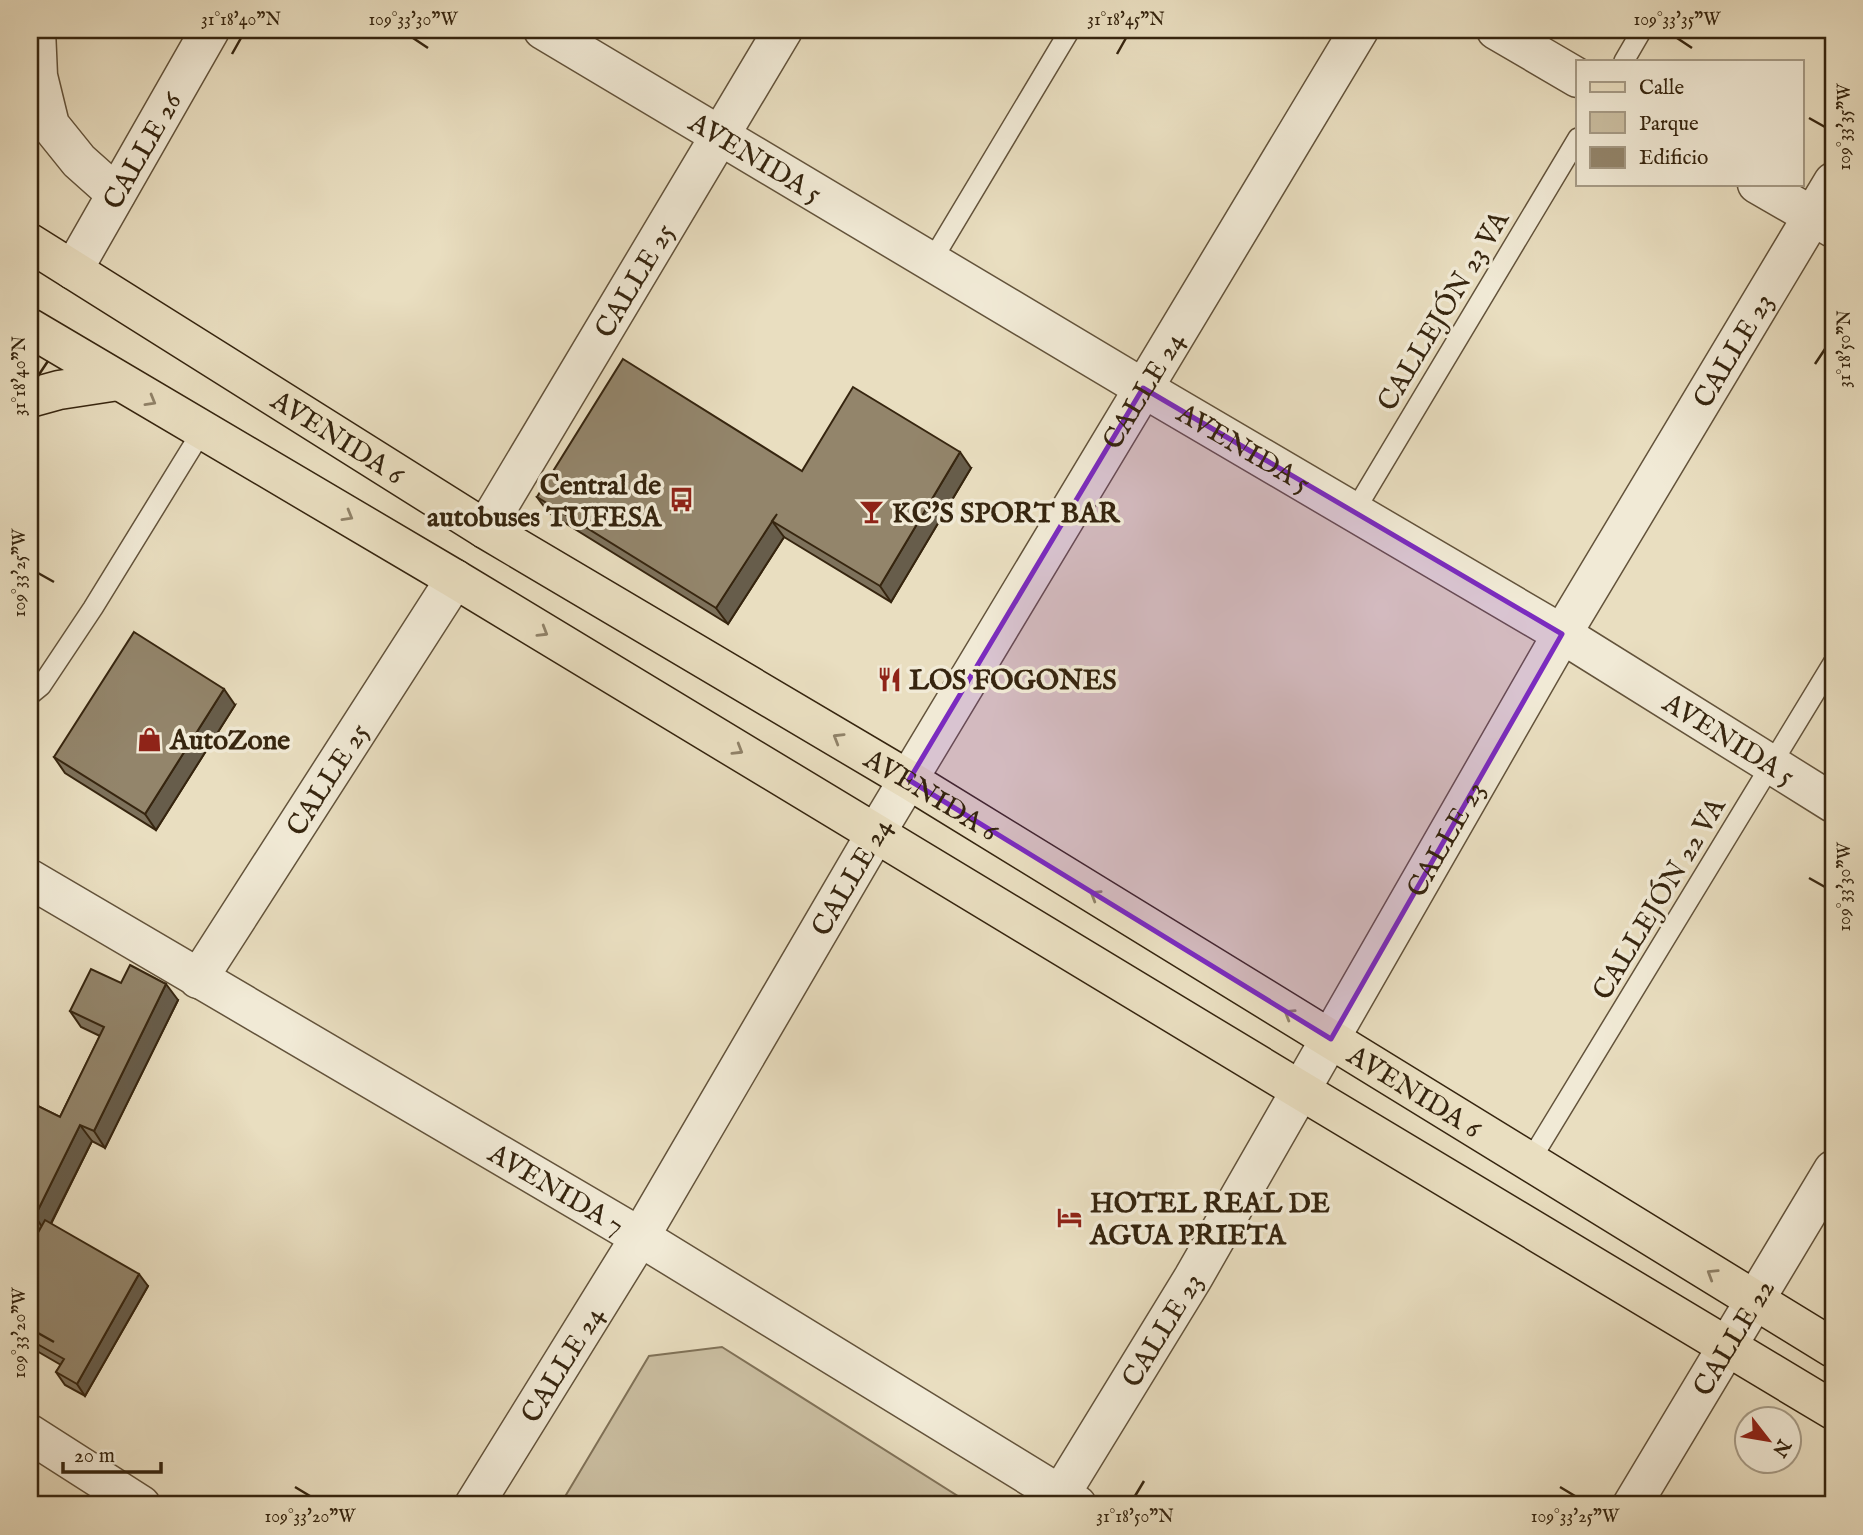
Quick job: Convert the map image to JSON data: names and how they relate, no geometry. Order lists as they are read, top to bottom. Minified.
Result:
{"streets":{"main road":["AVENIDA 6"],"street":["CALLE 26","AVENIDA 5","CALLE 25","CALLE 23","CALLE 24","AVENIDA 7","CALLE 22"],"lane":["CALLEJÓN 23 VA","CALLEJÓN 22 VA"]},"crossings":[["CALLE 26","AVENIDA 6"],["AVENIDA 5","CALLE 25"],["AVENIDA 5","CALLEJÓN 23 VA"],["AVENIDA 5","CALLE 23"],["AVENIDA 5","CALLE 24"],["AVENIDA 5","CALLEJÓN 22 VA"],["CALLE 25","AVENIDA 6"],["CALLE 25","AVENIDA 7"],["CALLE 23","AVENIDA 6"],["CALLE 23","AVENIDA 7"],["CALLE 24","AVENIDA 6"],["CALLE 24","AVENIDA 7"],["AVENIDA 6","CALLEJÓN 22 VA"],["AVENIDA 6","CALLE 22"]],"places":{"bus stop":["Central de autobuses TUFESA"],"bar":["KC'S SPORT BAR"],"restaurant":["LOS FOGONES"],"shop":["AutoZone"],"hotel":["HOTEL REAL DE AGUA PRIETA"]},"legend":["Calle","Parque","Edificio"],"scale_bar":"20 m","north":"bottom right","coordinates":["31°18'40\"N","109°33'30\"W","31°18'45\"N","109°33'35\"W","31°18'50\"N","109°33'25\"W","109°33'20\"W"]}
